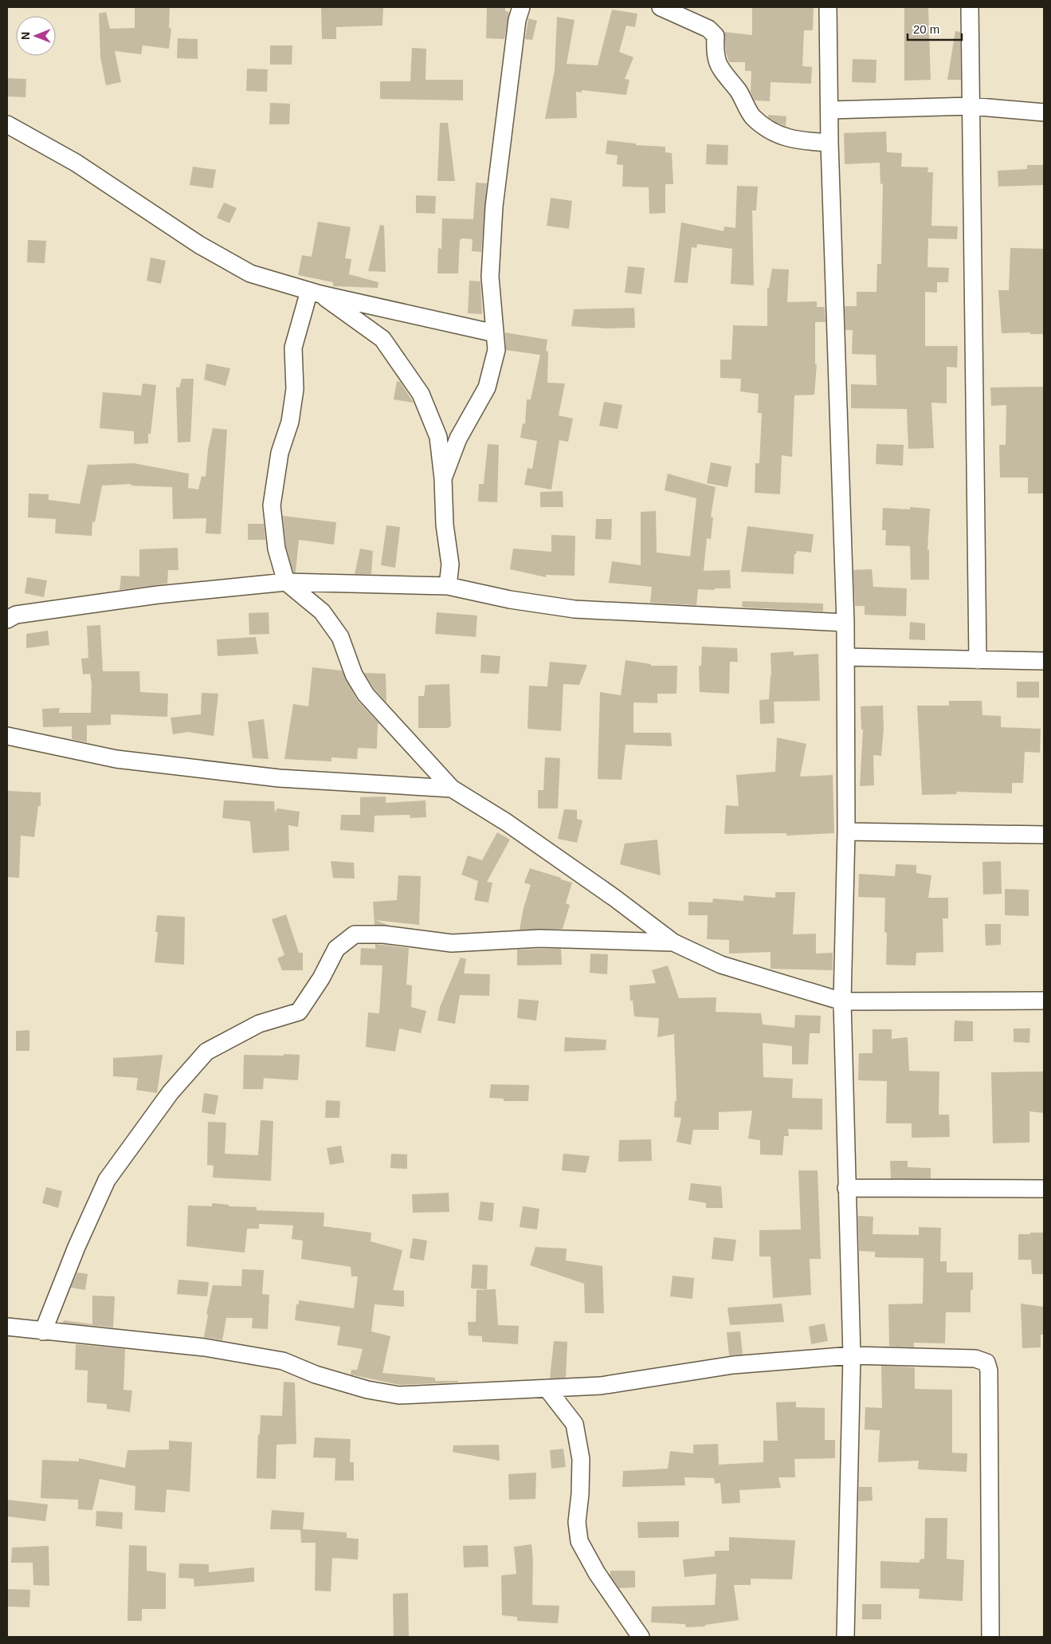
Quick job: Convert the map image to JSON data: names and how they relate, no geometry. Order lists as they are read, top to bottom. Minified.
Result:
{"scale_bar":"20 m","north":"left"}
